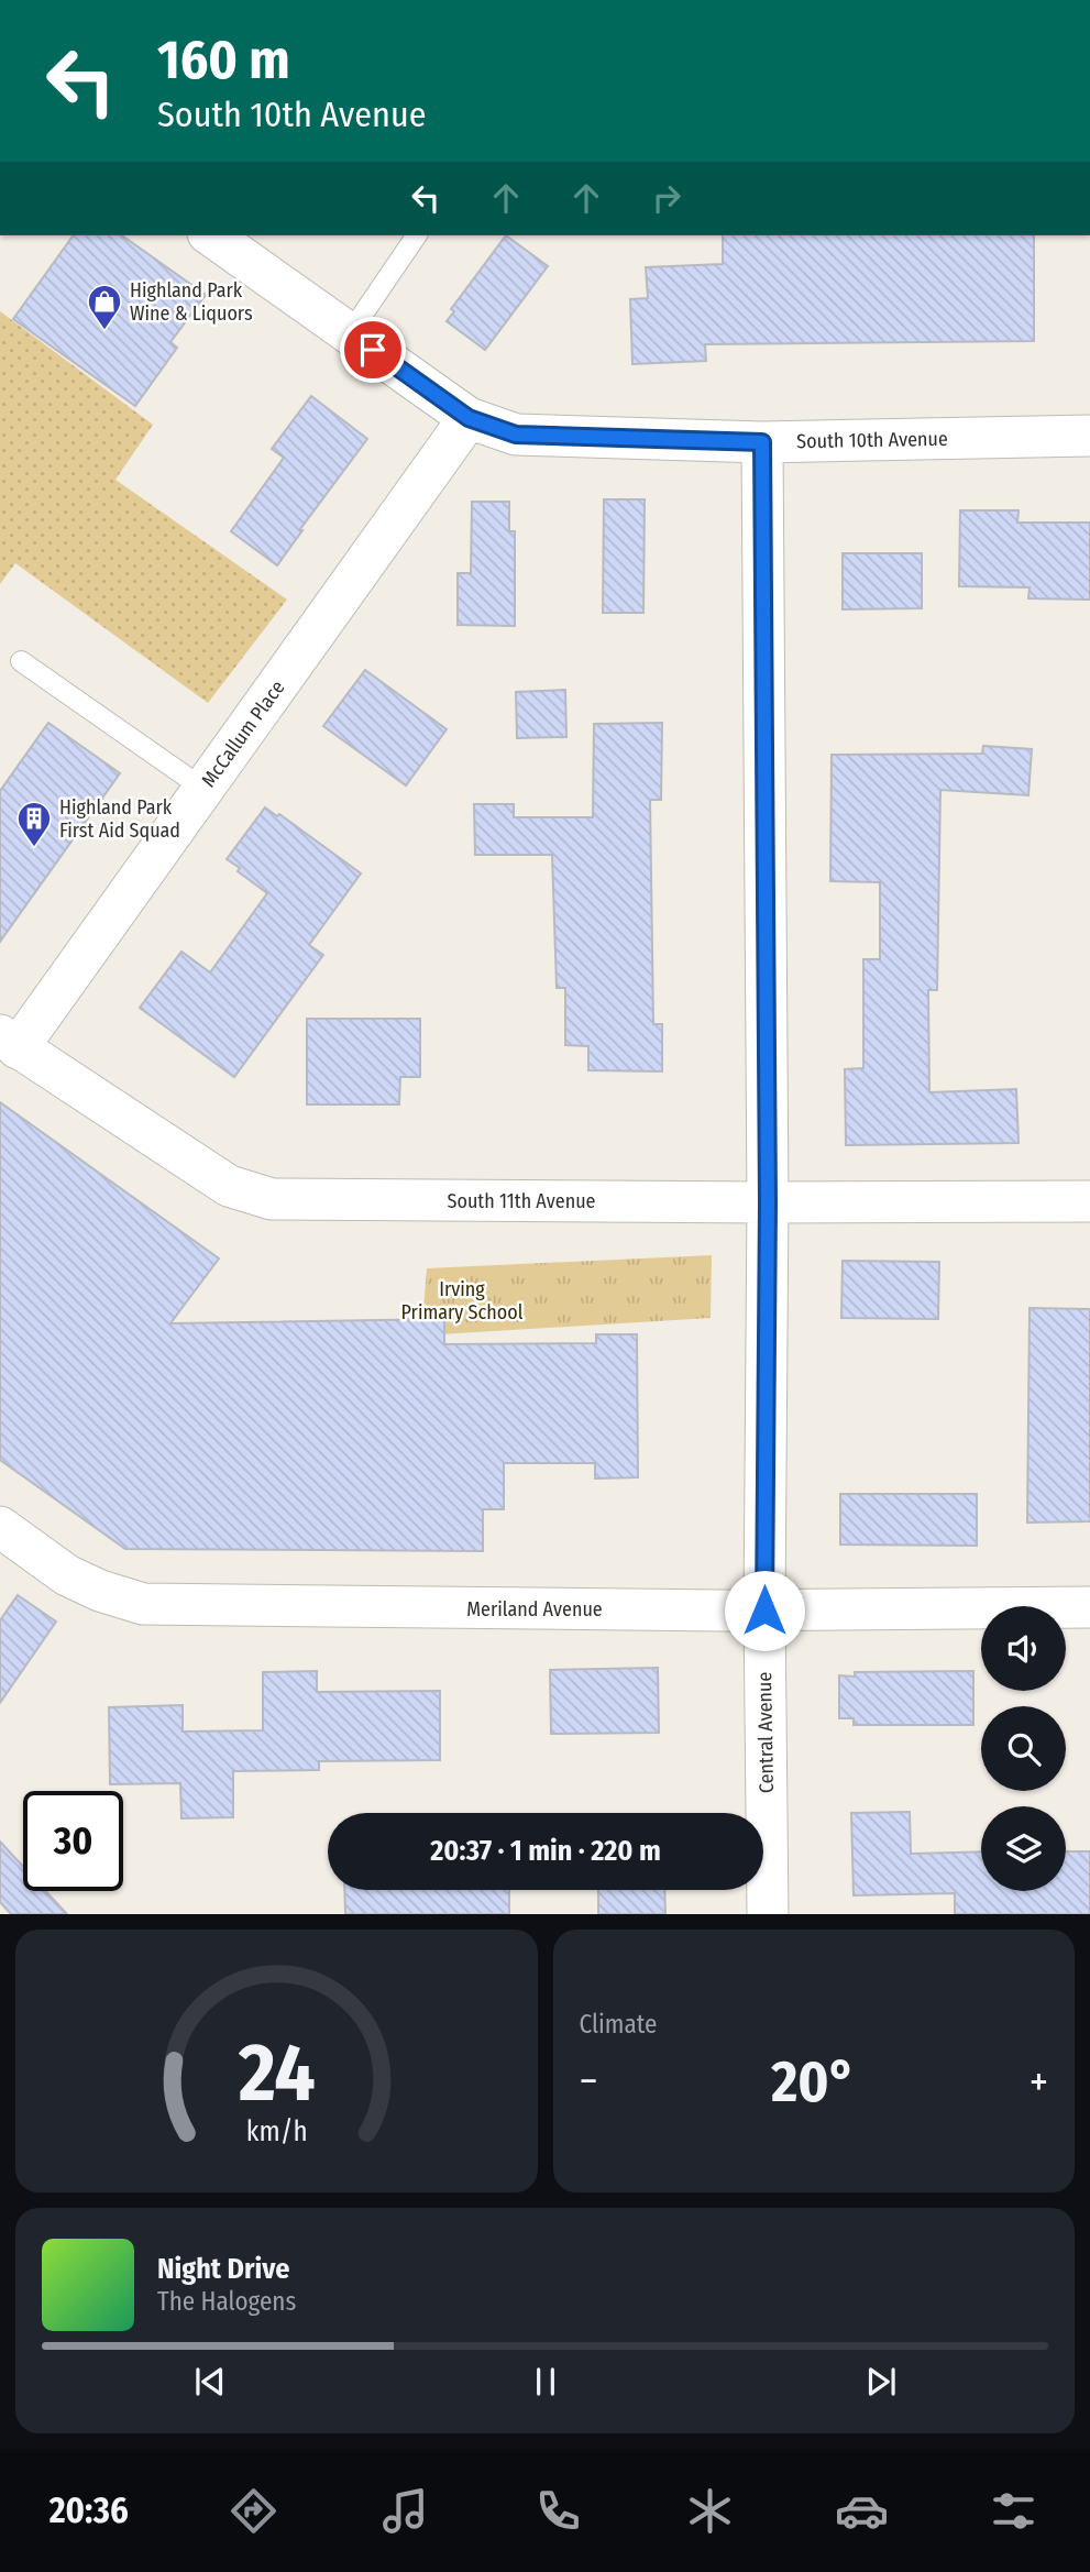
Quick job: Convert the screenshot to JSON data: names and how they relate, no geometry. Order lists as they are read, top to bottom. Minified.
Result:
{"streets":{"street":["South 10th Avenue","McCallum Place","South 11th Avenue","Meriland Avenue","Central Avenue"]},"crossings":[["South 10th Avenue","McCallum Place"],["South 10th Avenue","Central Avenue"],["McCallum Place","South 11th Avenue"],["South 11th Avenue","Central Avenue"],["Meriland Avenue","Central Avenue"]],"parks":["Irving Primary School"],"places":{"shop":["Highland Park Wine & Liquors"],"building":["Highland Park First Aid Squad"]},"page":{"turn":["160 m","South 10th Avenue"],"limit":"30","trip":"20:37 · 1 min · 220 m","tile":"Climate","heat":["−","20°","+"],"song":["Night Drive","The Halogens"],"tabs":"20:36","gauge":["24","km/h"]}}
